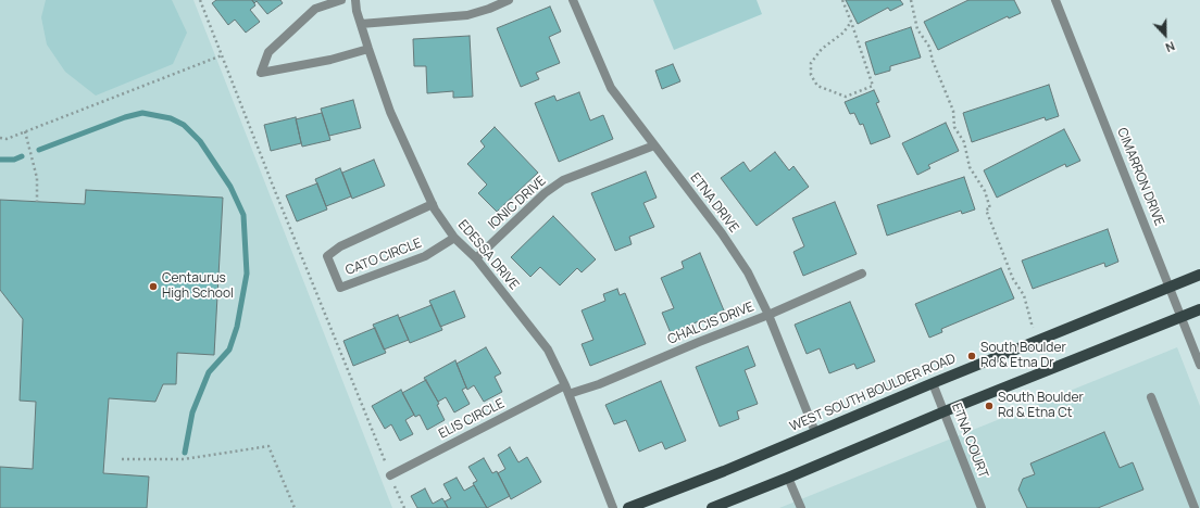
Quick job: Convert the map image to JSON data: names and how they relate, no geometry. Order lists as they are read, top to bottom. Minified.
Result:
{"streets":{"main road":["WEST SOUTH BOULDER ROAD"],"street":["CIMARRON DRIVE","IONIC DRIVE","ETNA DRIVE","EDESSA DRIVE","CATO CIRCLE","CHALCIS DRIVE","ELIS CIRCLE","ETNA COURT"]},"crossings":[["CIMARRON DRIVE","WEST SOUTH BOULDER ROAD"],["IONIC DRIVE","ETNA DRIVE"],["IONIC DRIVE","EDESSA DRIVE"],["ETNA DRIVE","CHALCIS DRIVE"],["ETNA DRIVE","WEST SOUTH BOULDER ROAD"],["EDESSA DRIVE","CATO CIRCLE"],["EDESSA DRIVE","CHALCIS DRIVE"],["EDESSA DRIVE","ELIS CIRCLE"],["CHALCIS DRIVE","ELIS CIRCLE"],["WEST SOUTH BOULDER ROAD","ETNA COURT"]],"places":["Centaurus High School","South Boulder Rd & Etna Dr","South Boulder Rd & Etna Ct"],"north":"bottom"}
